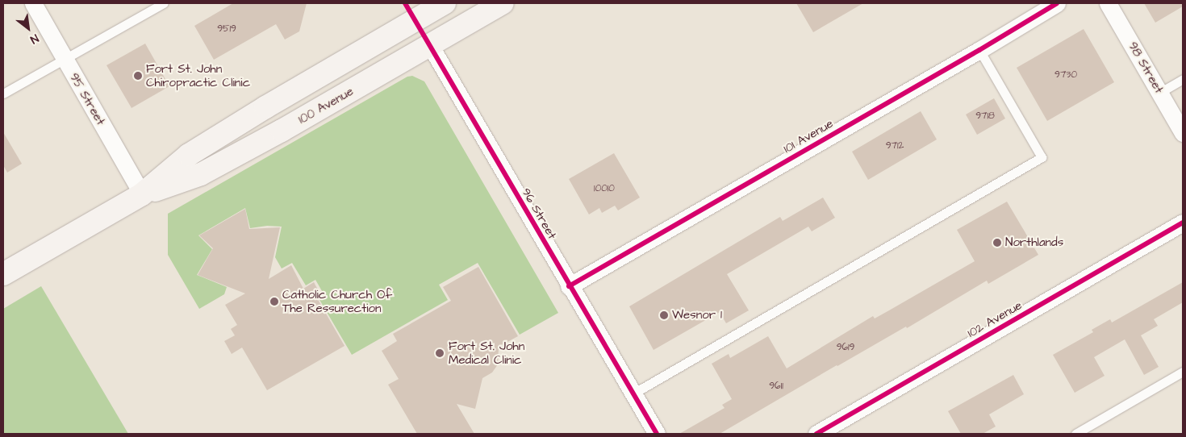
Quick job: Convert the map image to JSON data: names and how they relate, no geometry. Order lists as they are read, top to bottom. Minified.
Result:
{"streets":{"main road":["100 Avenue","96 Street"],"street":["98 Street","95 Street","101 Avenue","102 Avenue"]},"crossings":[["95 Street","100 Avenue"],["100 Avenue","96 Street"],["101 Avenue","96 Street"]],"places":["Fort St. John Chiropractic Clinic","Northlands","Catholic Church Of The Ressurection","Wesnor 1","Fort St. John Medical Clinic"],"house_numbers":["9519","9730","9718","9712","10010","9619","9611"],"north":"bottom right"}
